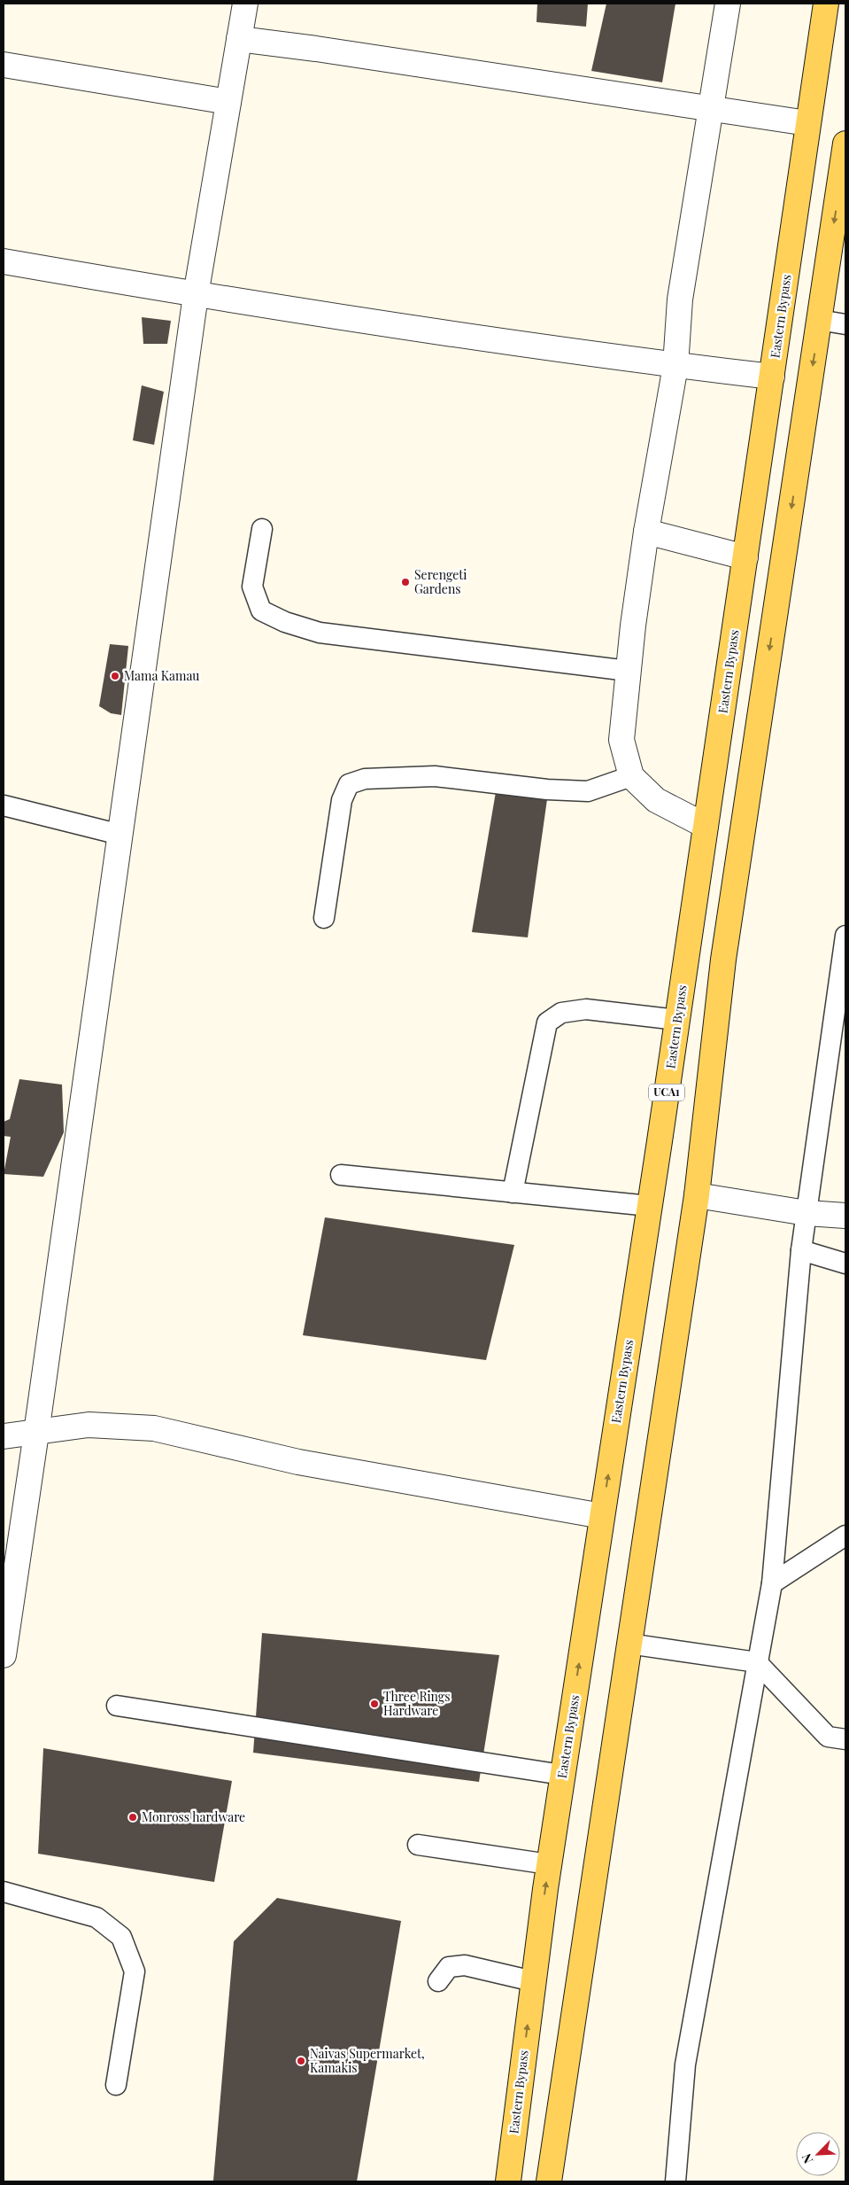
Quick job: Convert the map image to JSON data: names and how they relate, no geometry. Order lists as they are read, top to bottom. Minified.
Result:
{"streets":{"main road":["Eastern Bypass","UCA1"]},"places":["Serengeti Gardens","Mama Kamau","Three Rings Hardware","Monross hardware","Naivas Supermarket, Kamakis"],"north":"bottom left"}
